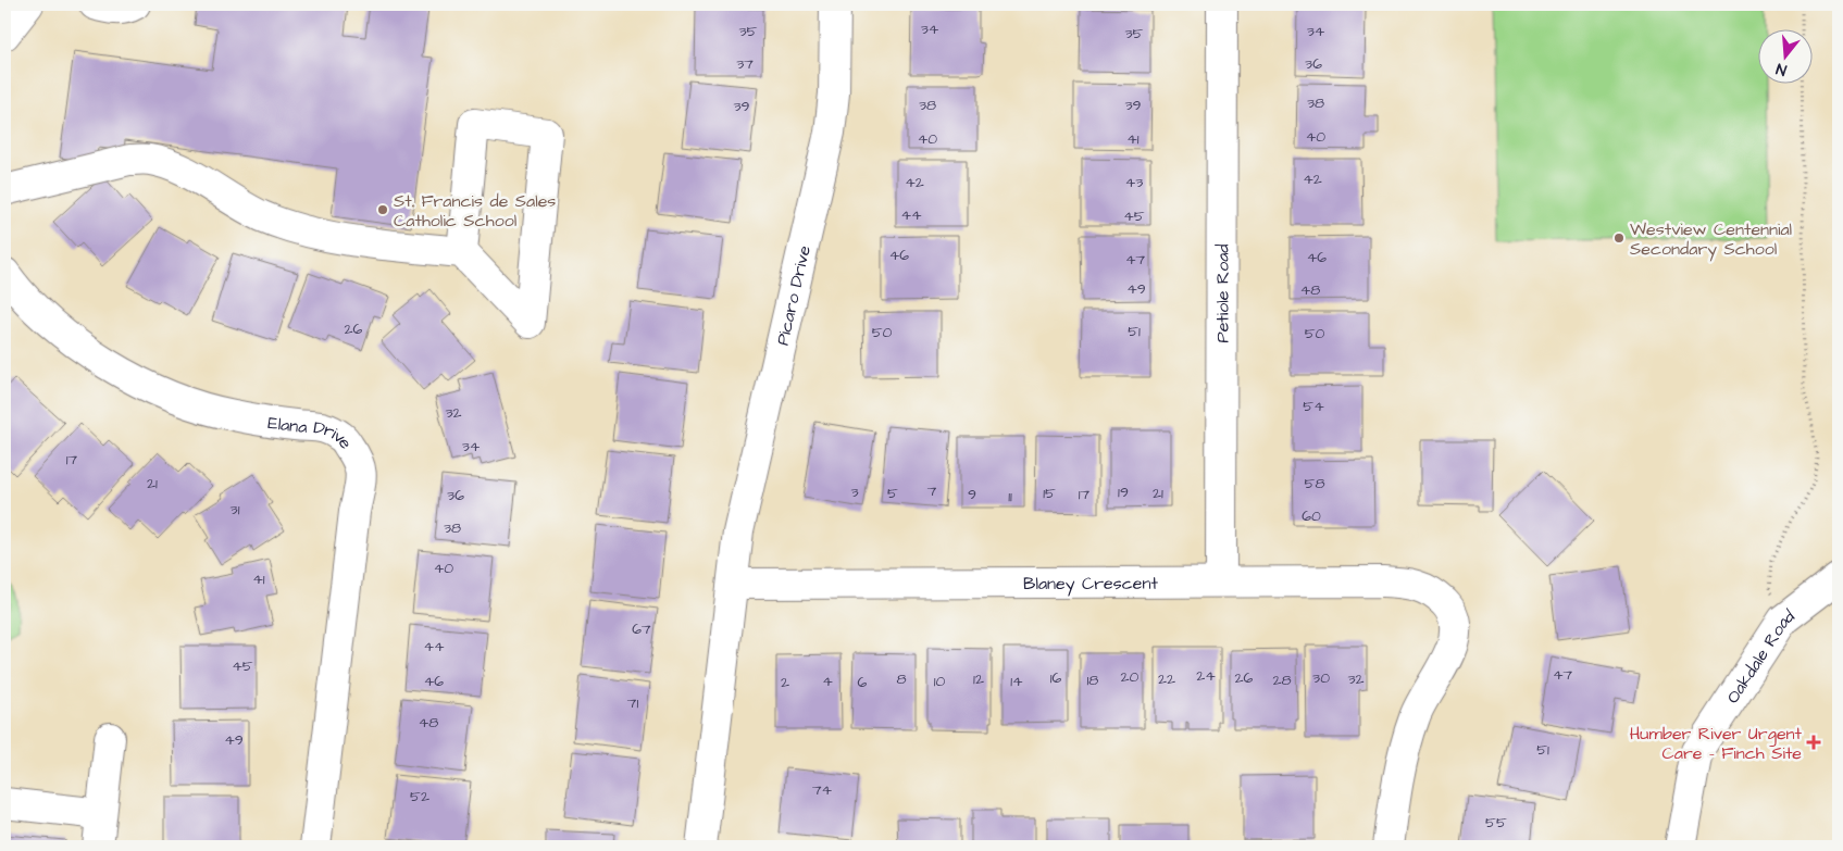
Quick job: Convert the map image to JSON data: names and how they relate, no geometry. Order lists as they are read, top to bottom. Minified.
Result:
{"streets":{"street":["Petiole Road","Picaro Drive","Elana Drive","Blaney Crescent","Oakdale Road"]},"crossings":[["Petiole Road","Blaney Crescent"],["Picaro Drive","Blaney Crescent"]],"places":{"other":["St. Francis de Sales Catholic School","Westview Centennial Secondary School"],"health":["Humber River Urgent Care - Finch Site"]},"house_numbers":["34","35","34","35","37","36","38","38","39","39","40","40","41","42","42","43","44","45","46","46","47","49","48","26","51","50","50","54","32","34","17","21","58","7","3","19","5","15","21","9","17","36","11","31","60","38","40","41","67","44","45","47","24","20","16","26","30","8","12","22","32","18","28","46","4","10","14","2","6","71","48","49","51","74","52","55"],"north":"bottom"}
